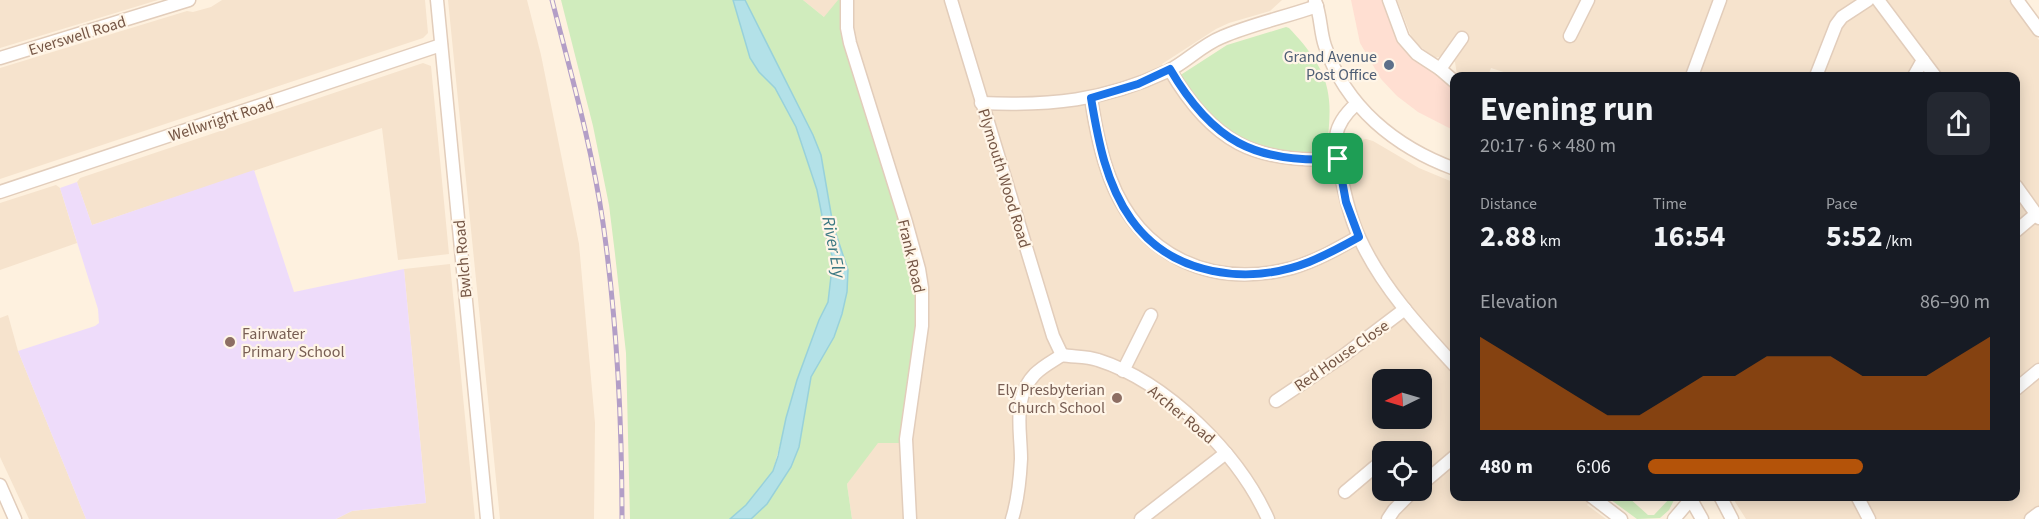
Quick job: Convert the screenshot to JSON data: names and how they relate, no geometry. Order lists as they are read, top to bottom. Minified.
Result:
{"streets":{"street":["Everswell Road","Wellwright Road","Plymouth Wood Road","Frank Road","Bwlch Road","Red House Close","Archer Road"]},"crossings":[["Wellwright Road","Bwlch Road"],["Plymouth Wood Road","Archer Road"]],"water":["River Ely"],"places":["Grand Avenue Post Office","Fairwater Primary School","Ely Presbyterian Church School"],"north":"left","page":{"heading":["Evening run","20:17 · 6 × 480 m"],"stats":[["Distance","2.88 km"],["Time","16:54"],["Pace","5:52 /km"]],"chart":["Elevation","86–90 m"],"list":[{"name":"480 m","note":"6:06"}]}}
